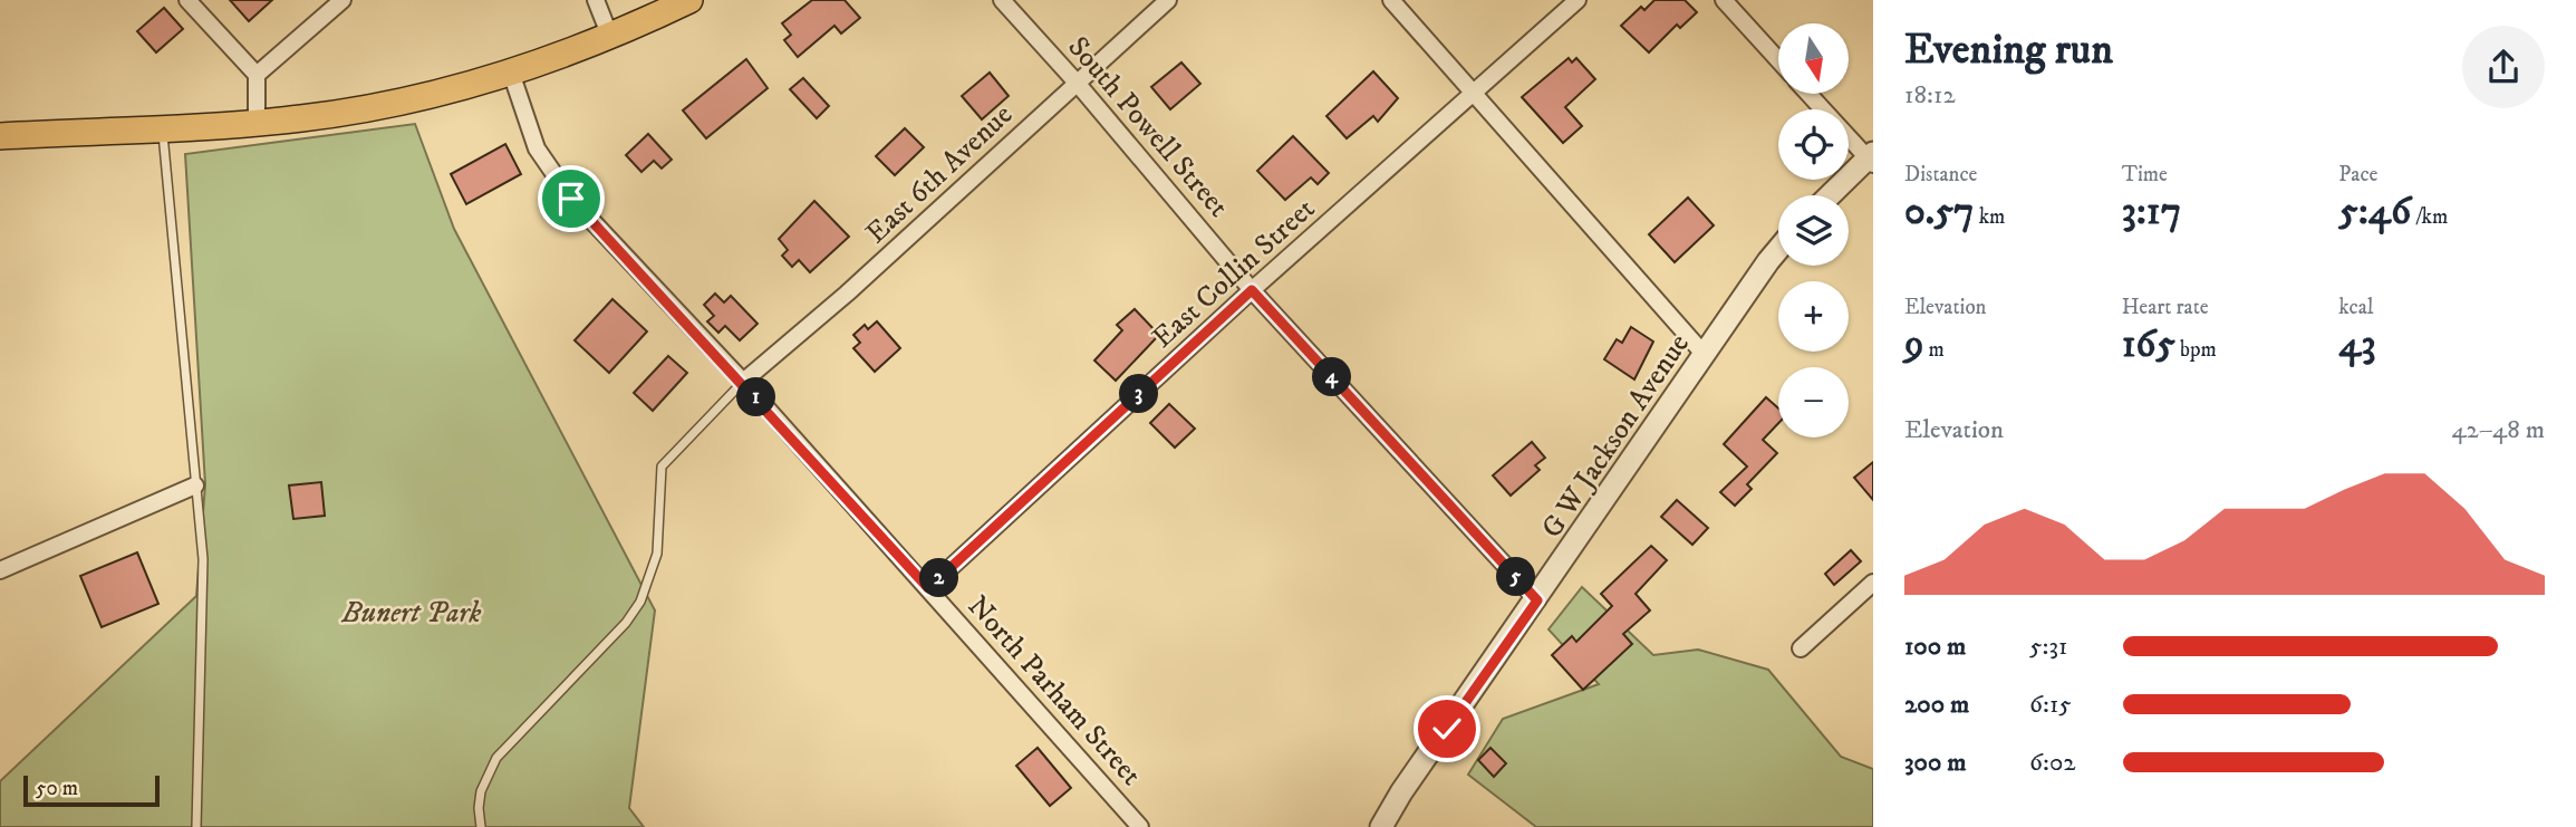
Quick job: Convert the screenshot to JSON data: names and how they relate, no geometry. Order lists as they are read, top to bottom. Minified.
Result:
{"streets":{"street":["South Powell Street","East 6th Avenue","East Collin Street","G W Jackson Avenue","North Parham Street"]},"crossings":[["South Powell Street","East 6th Avenue"],["South Powell Street","East Collin Street"],["South Powell Street","G W Jackson Avenue"],["East 6th Avenue","North Parham Street"],["East Collin Street","North Parham Street"]],"parks":["Bunert Park"],"scale_bar":"50 m","north":"bottom","page":{"heading":["Evening run","18:12"],"map_buttons":["+","−"],"stats":[["Distance","0.57 km"],["Time","3:17"],["Pace","5:46 /km"],["Elevation","9 m"],["Heart rate","165 bpm"],["kcal","43"]],"pins":["4","3","1","5","2"],"chart":["Elevation","42–48 m"],"list":[{"name":"100 m","note":"5:31"},{"name":"200 m","note":"6:15"},{"name":"300 m","note":"6:02"}],"scale":"50 m"}}
